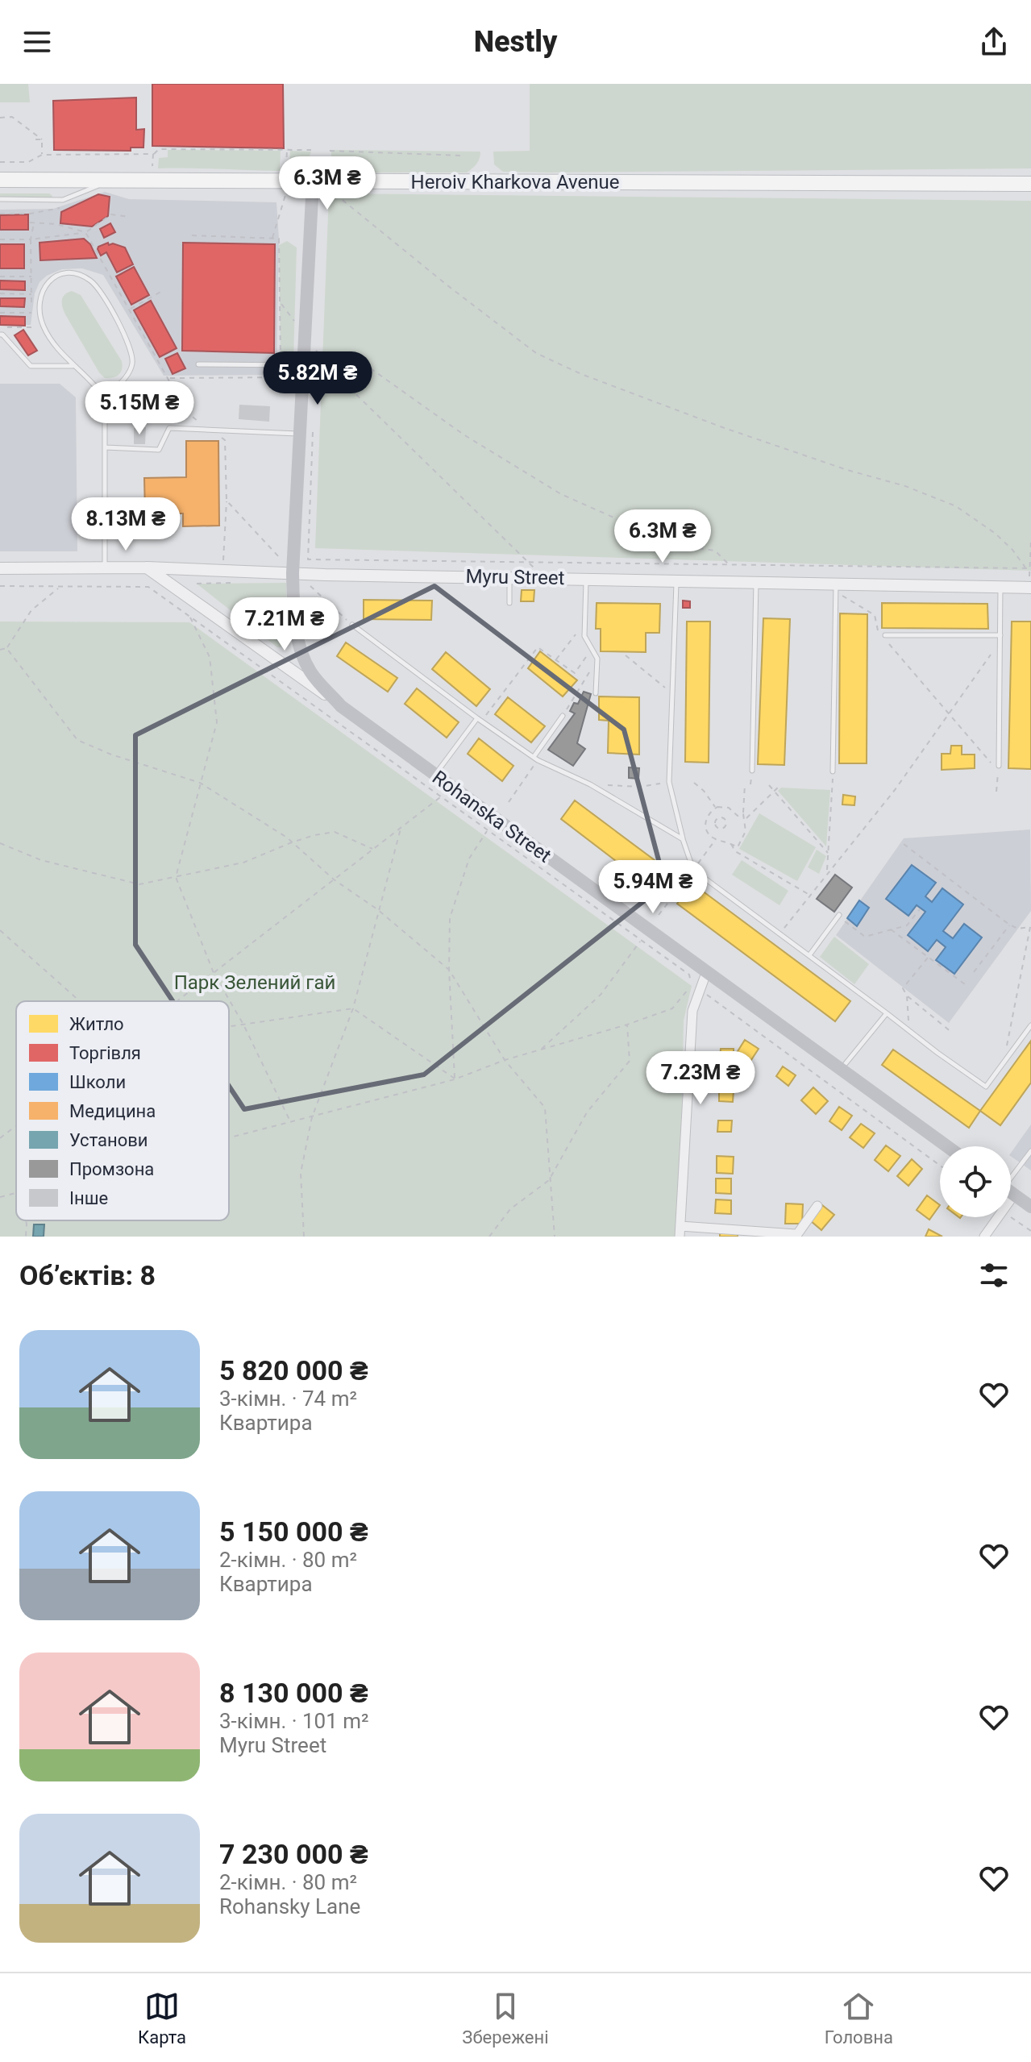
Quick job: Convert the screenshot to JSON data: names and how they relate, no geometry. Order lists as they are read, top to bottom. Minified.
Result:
{"streets":{"main road":["Heroiv Kharkova Avenue","Rohanska Street"],"street":["Myru Street"]},"crossings":[["Myru Street","Rohanska Street"]],"parks":["Парк Зелений гай"],"legend":["Житло","Торгівля","Школи","Медицина","Установи","Промзона","Інше"],"page":{"header":"Nestly","price":["6.3M ₴","5.82M ₴","5.15M ₴","8.13M ₴","6.3M ₴","7.21M ₴","5.94M ₴","7.23M ₴"],"heading":"Об’єктів: 8","list":[{"name":"5 820 000 ₴","note":"3-кімн. · 74 m² · Квартира"},{"name":"5 150 000 ₴","note":"2-кімн. · 80 m² · Квартира"},{"name":"8 130 000 ₴","note":"3-кімн. · 101 m² · Myru Street"},{"name":"7 230 000 ₴","note":"2-кімн. · 80 m² · Rohansky Lane"}],"tabs":["Карта","Збережені","Головна"]}}
